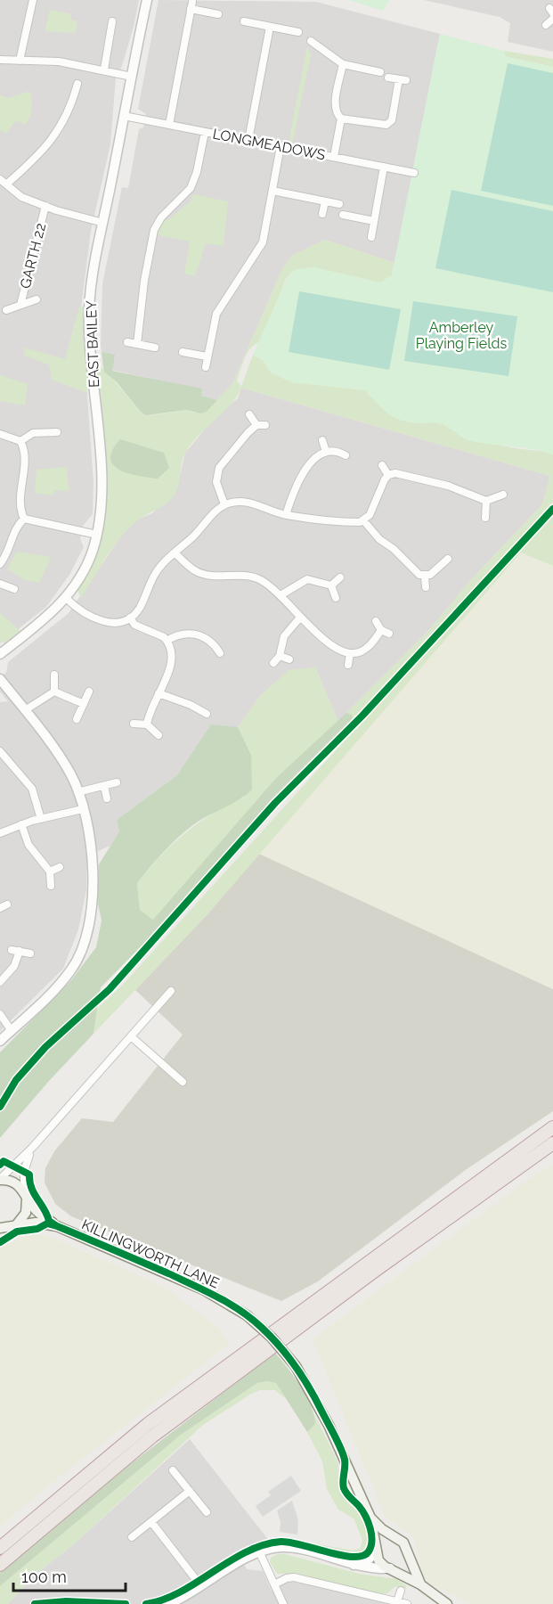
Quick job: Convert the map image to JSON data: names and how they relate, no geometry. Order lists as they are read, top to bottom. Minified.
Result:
{"streets":{"main road":["KILLINGWORTH LANE"],"street":["LONGMEADOWS","GARTH 22","EAST BAILEY"]},"crossings":[["LONGMEADOWS","EAST BAILEY"],["GARTH 22","EAST BAILEY"]],"parks":["Amberley Playing Fields"],"scale_bar":"100 m"}
